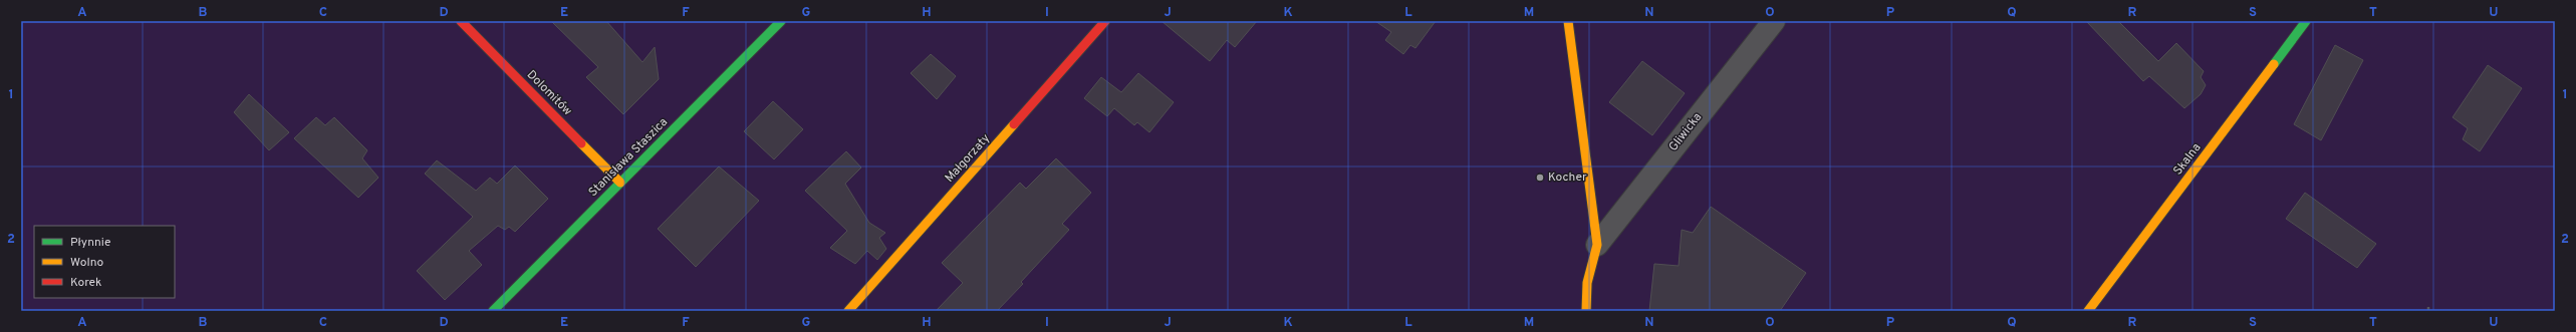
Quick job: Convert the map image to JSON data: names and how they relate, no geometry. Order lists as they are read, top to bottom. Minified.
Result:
{"streets":{"street":["Dolomitów","Gliwicka","Stanisława Staszica","Małgorzaty","Skalna"]},"crossings":[["Dolomitów","Stanisława Staszica"]],"places":["Kocher"],"legend":["Płynnie","Wolno","Korek"],"grid":{"columns":["A","B","C","D","E","F","G","H","I","J","K","L","M","N","O","P","Q","R","S","T","U"],"rows":["1","2"]}}
